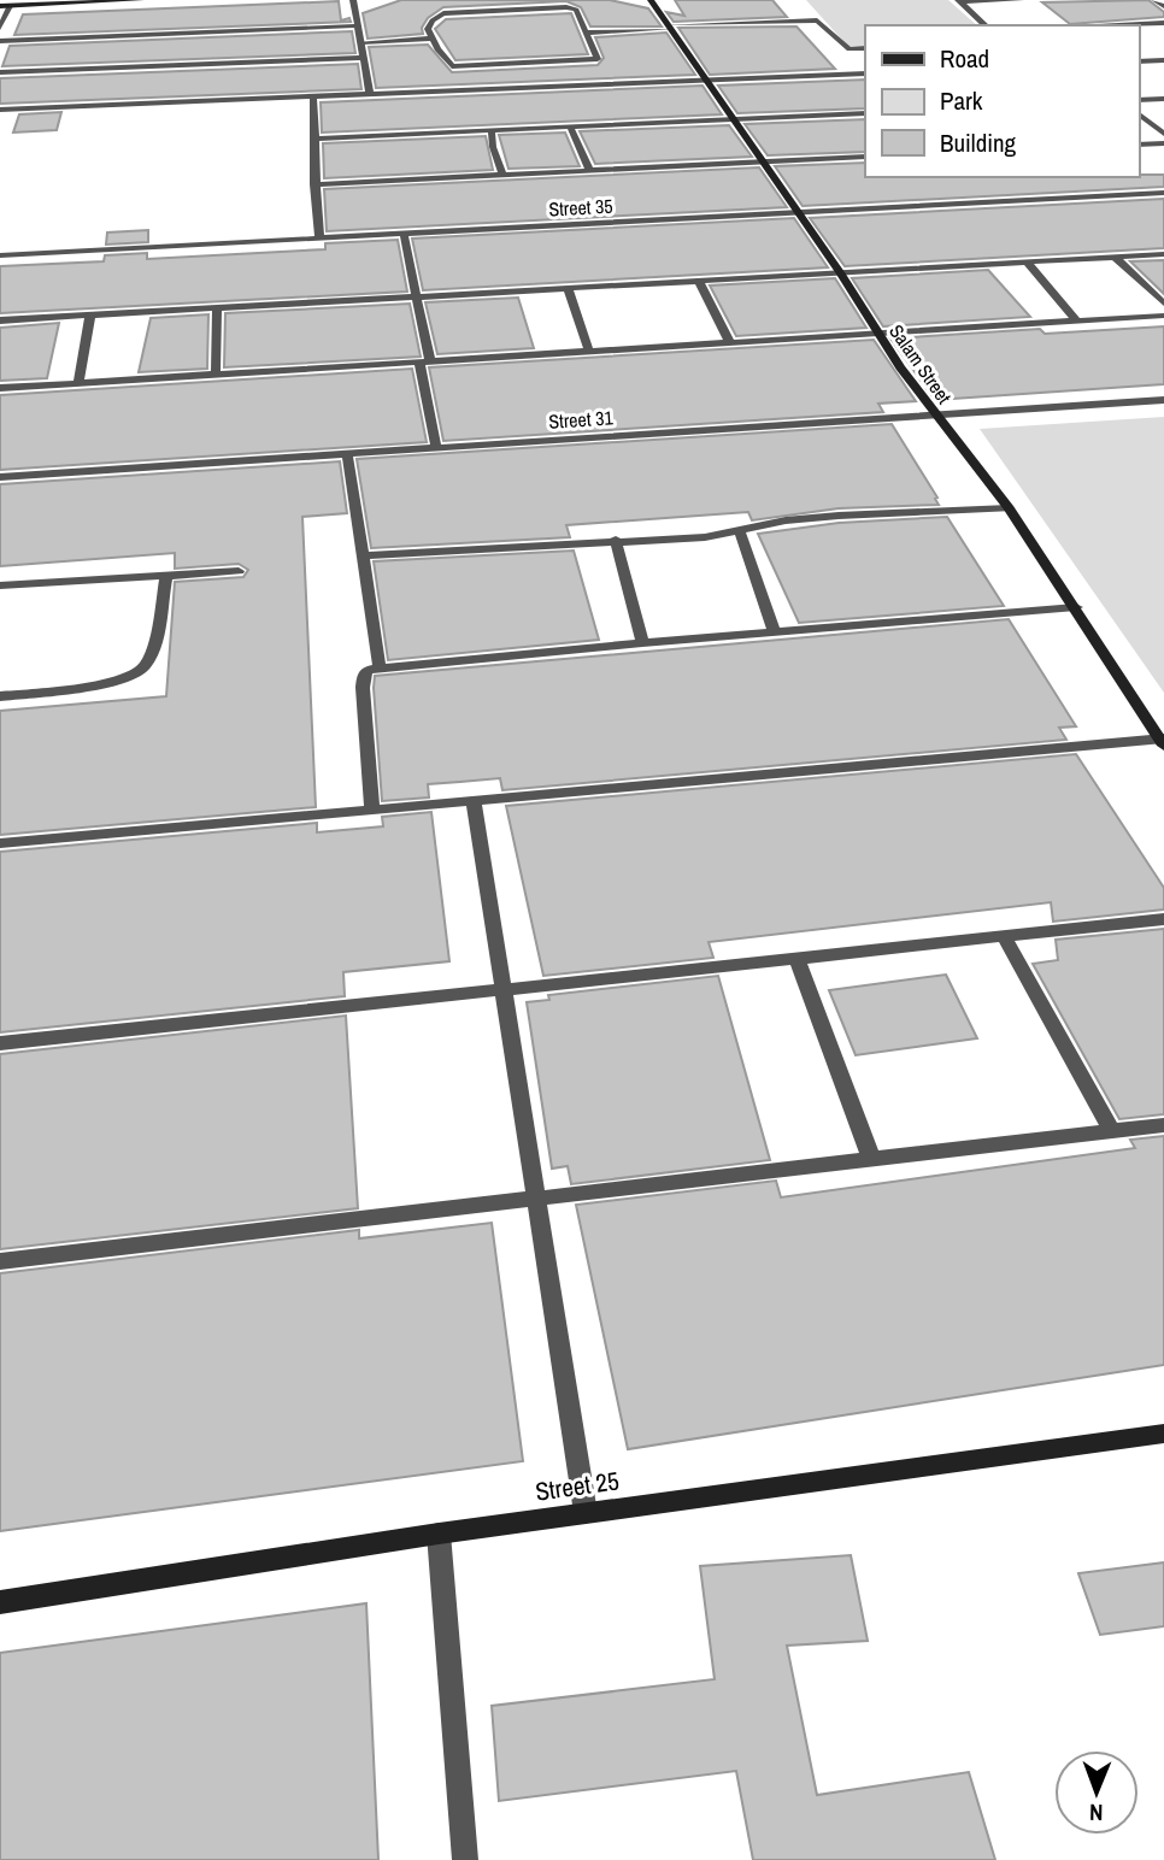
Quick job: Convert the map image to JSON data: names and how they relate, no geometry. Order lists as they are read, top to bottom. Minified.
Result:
{"streets":{"street":["Street 35","Salam Street","Street 31","Street 25"]},"crossings":[["Street 35","Salam Street"],["Salam Street","Street 31"]],"legend":["Road","Park","Building"],"north":"bottom"}
